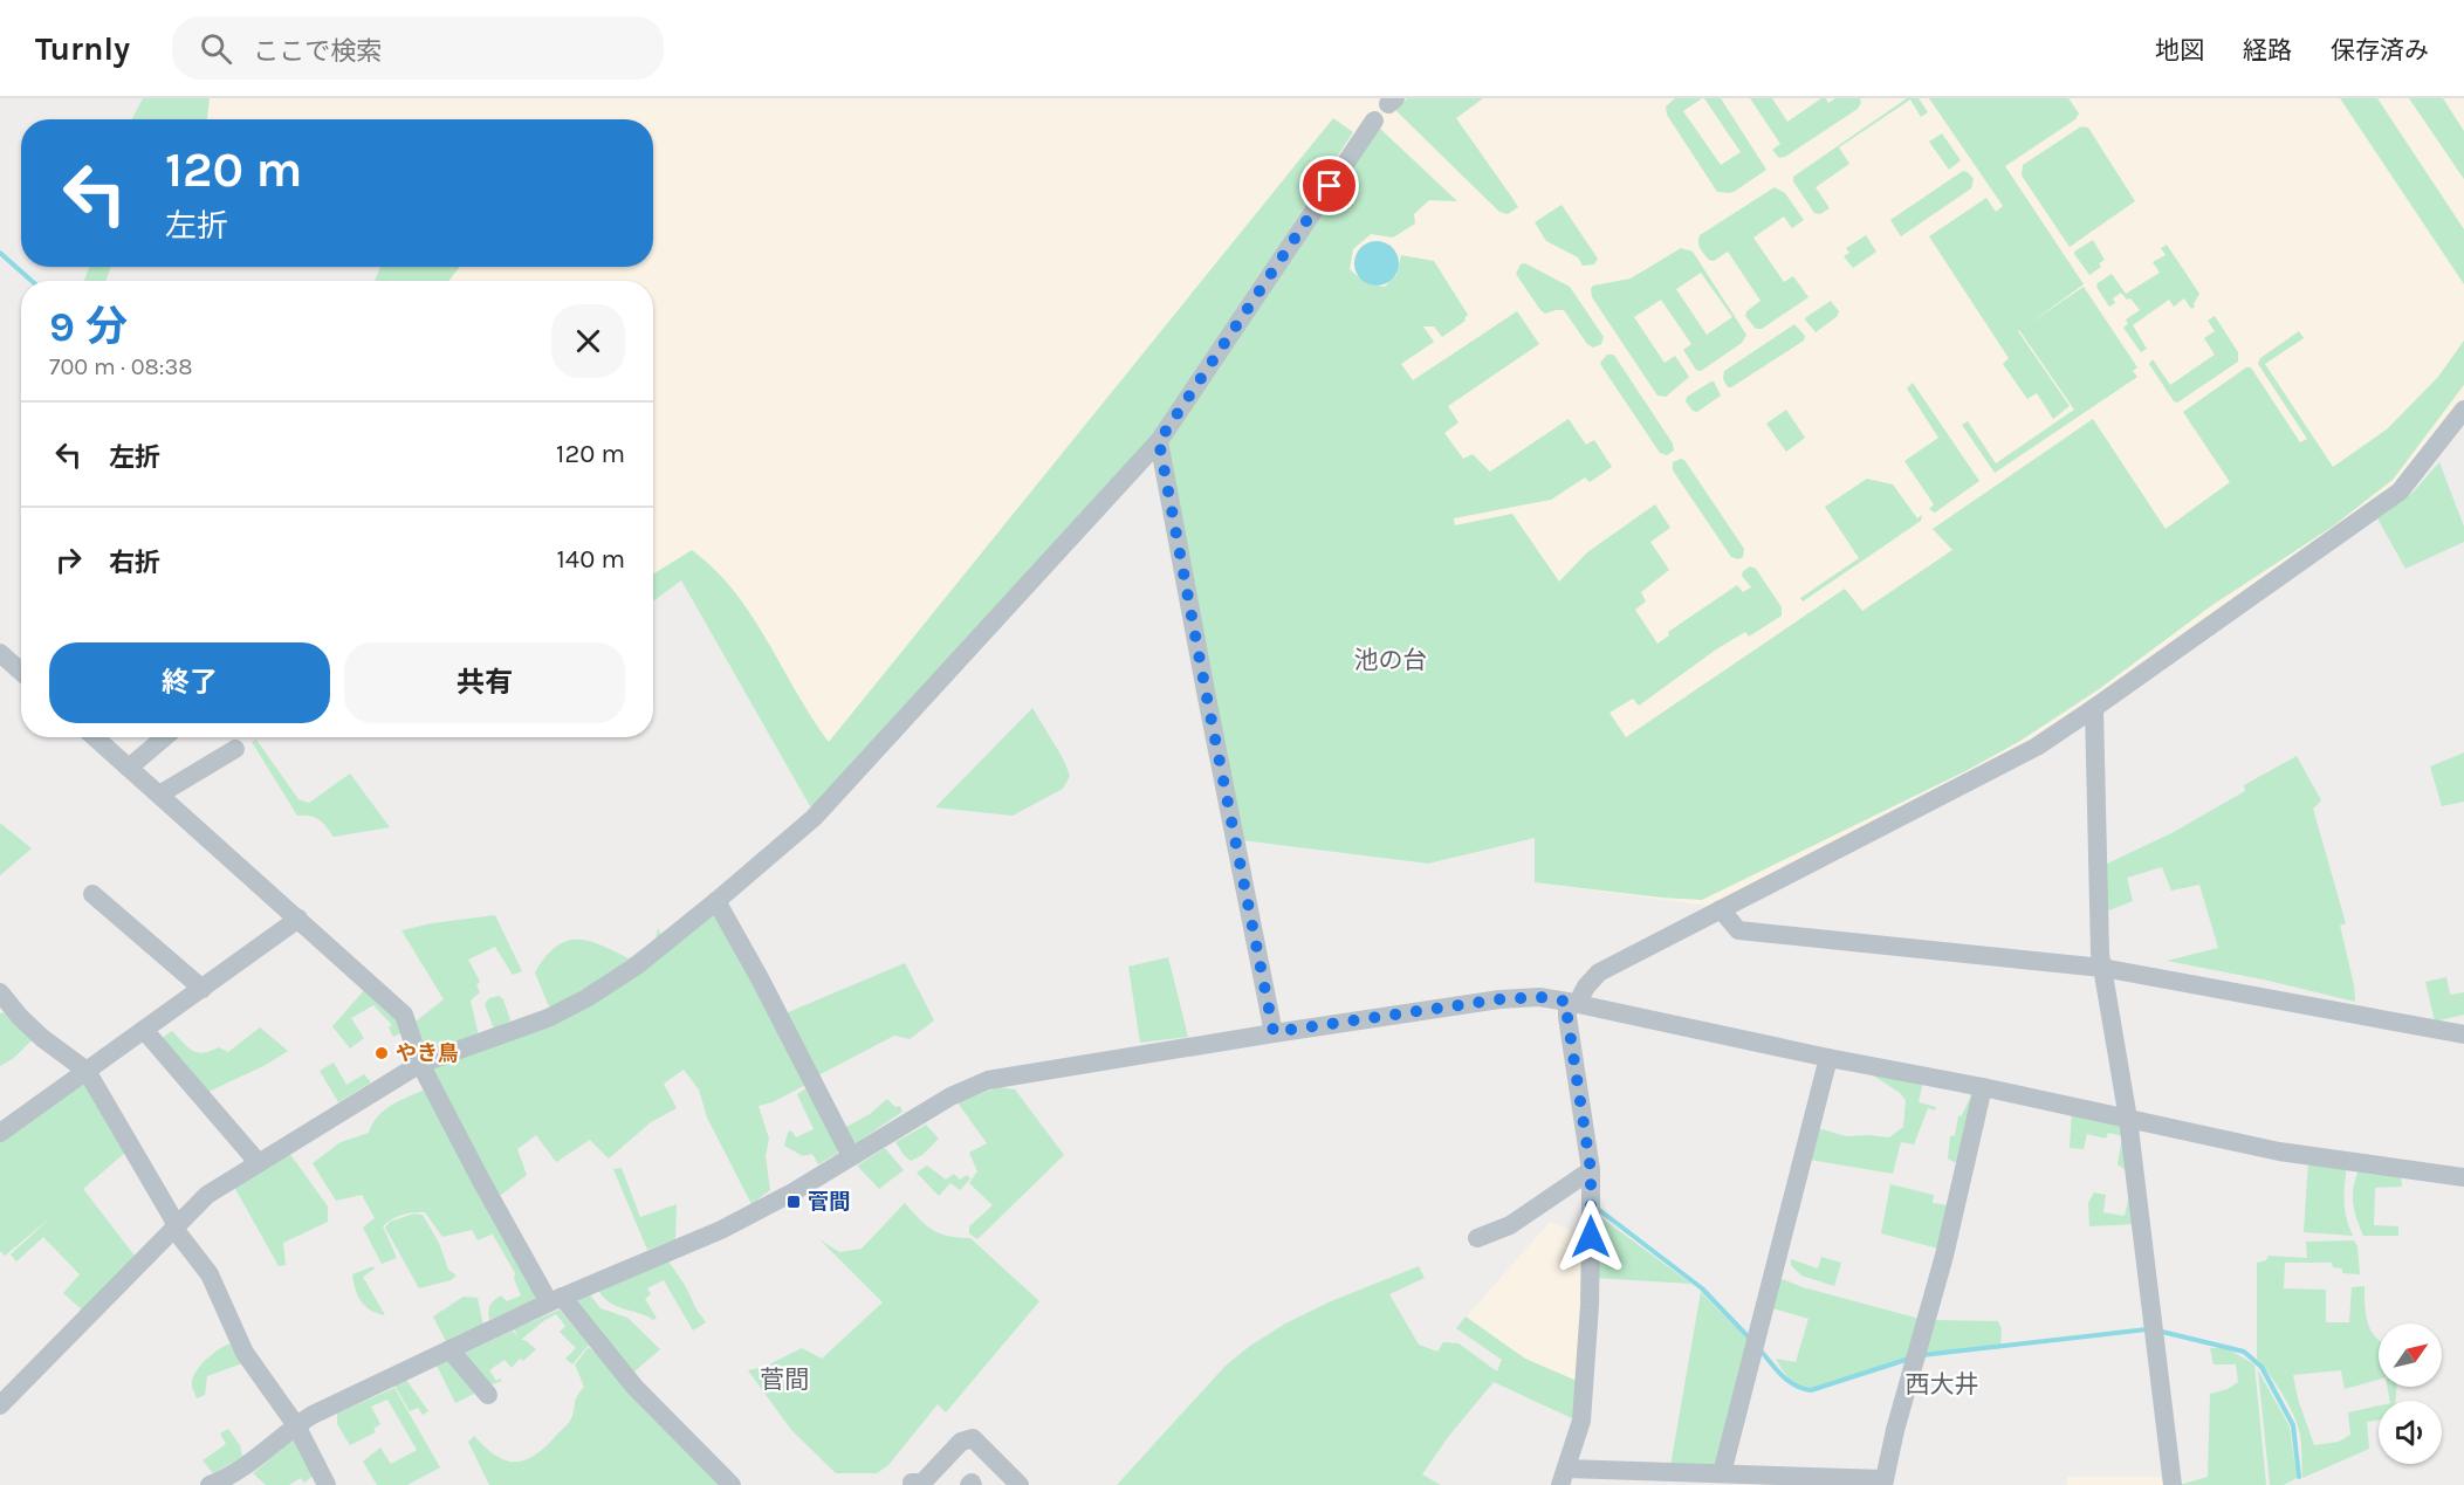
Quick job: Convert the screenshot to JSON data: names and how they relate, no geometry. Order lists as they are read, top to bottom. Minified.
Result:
{"districts":["池の台","菅間","西大井"],"places":{"other":["やき鳥"],"transit":["菅間"]},"north":"top right","page":{"header":"Turnly","search":"ここで検索","nav":["地図","経路","保存済み"],"turn":["120 m","左折"],"heading":["9 分","700 m · 08:38"],"list":[{"name":"左折","value":"120 m"},{"name":"右折","value":"140 m"}],"buttons":["終了","共有"]}}
